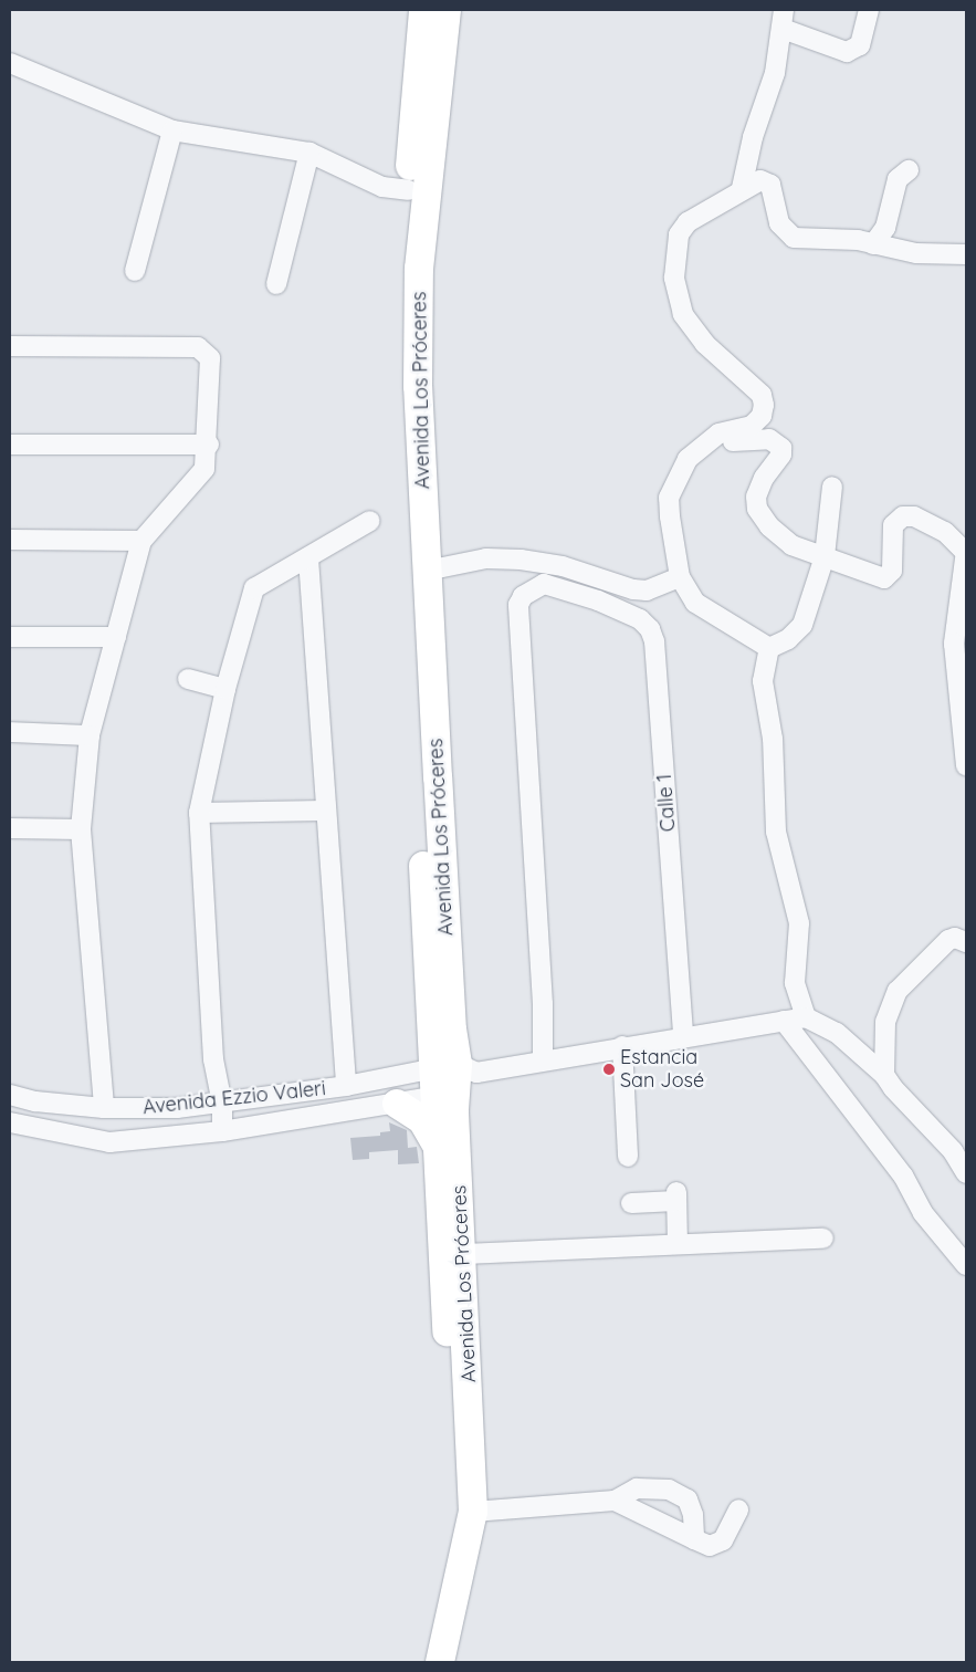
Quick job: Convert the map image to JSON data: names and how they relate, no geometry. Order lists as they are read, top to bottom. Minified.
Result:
{"streets":{"highway":["Avenida Los Próceres"],"street":["Calle 1","Avenida Ezzio Valeri"]},"crossings":[["Avenida Los Próceres","Avenida Ezzio Valeri"]],"places":["Estancia San José"]}
